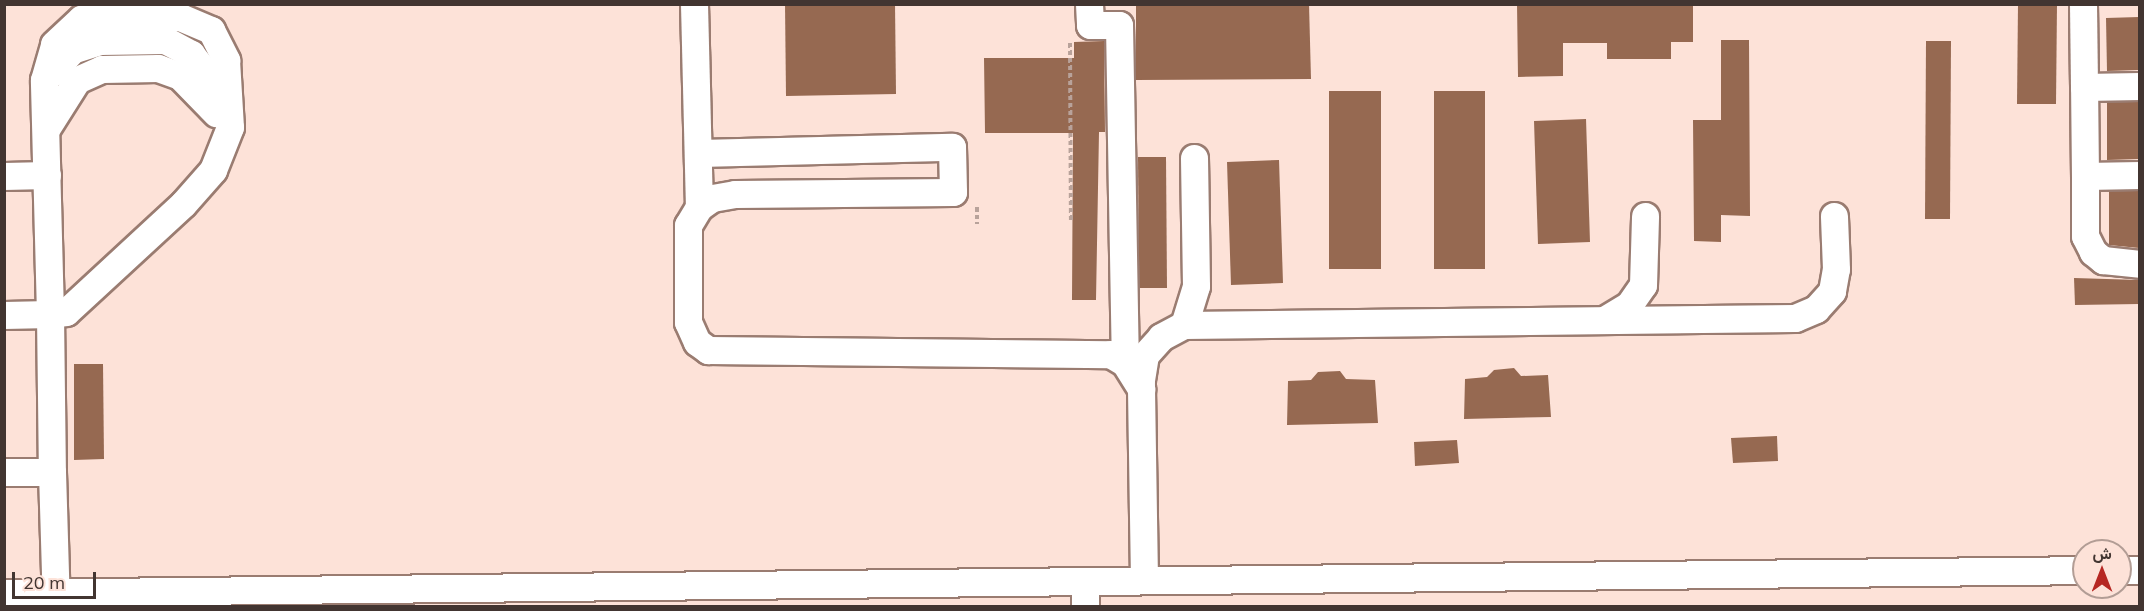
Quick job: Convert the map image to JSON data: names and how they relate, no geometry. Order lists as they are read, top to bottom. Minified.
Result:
{"scale_bar":"20 m","north":"top"}
